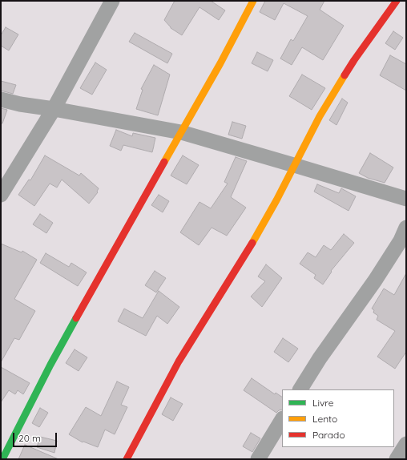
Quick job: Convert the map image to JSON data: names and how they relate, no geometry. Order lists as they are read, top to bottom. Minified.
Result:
{"legend":["Livre","Lento","Parado"],"scale_bar":"20 m"}
